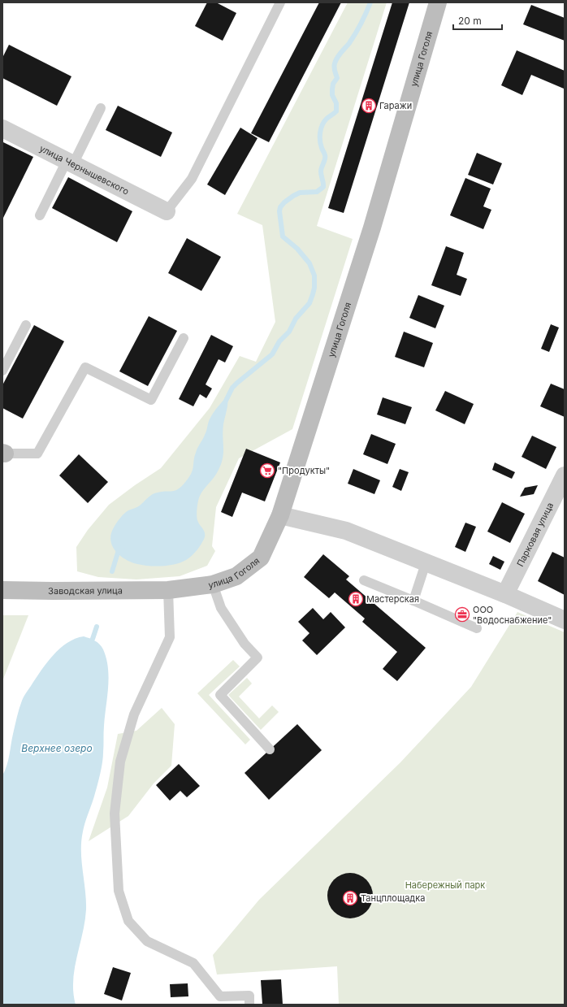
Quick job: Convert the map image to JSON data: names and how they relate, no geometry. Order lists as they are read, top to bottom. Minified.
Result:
{"streets":{"main road":["улица Гоголя","Заводская улица"],"street":["улица Чернышевского","Парковая улица"]},"crossings":[["улица Гоголя","Заводская улица"]],"water":["Верхнее озеро"],"parks":["Набережный парк"],"places":{"building":["Гаражи","Мастерская","Танцплощадка"],"supermarket":["\"Продукты\""],"office":["ООО \"Водоснабжение\""]},"scale_bar":"20 m"}
